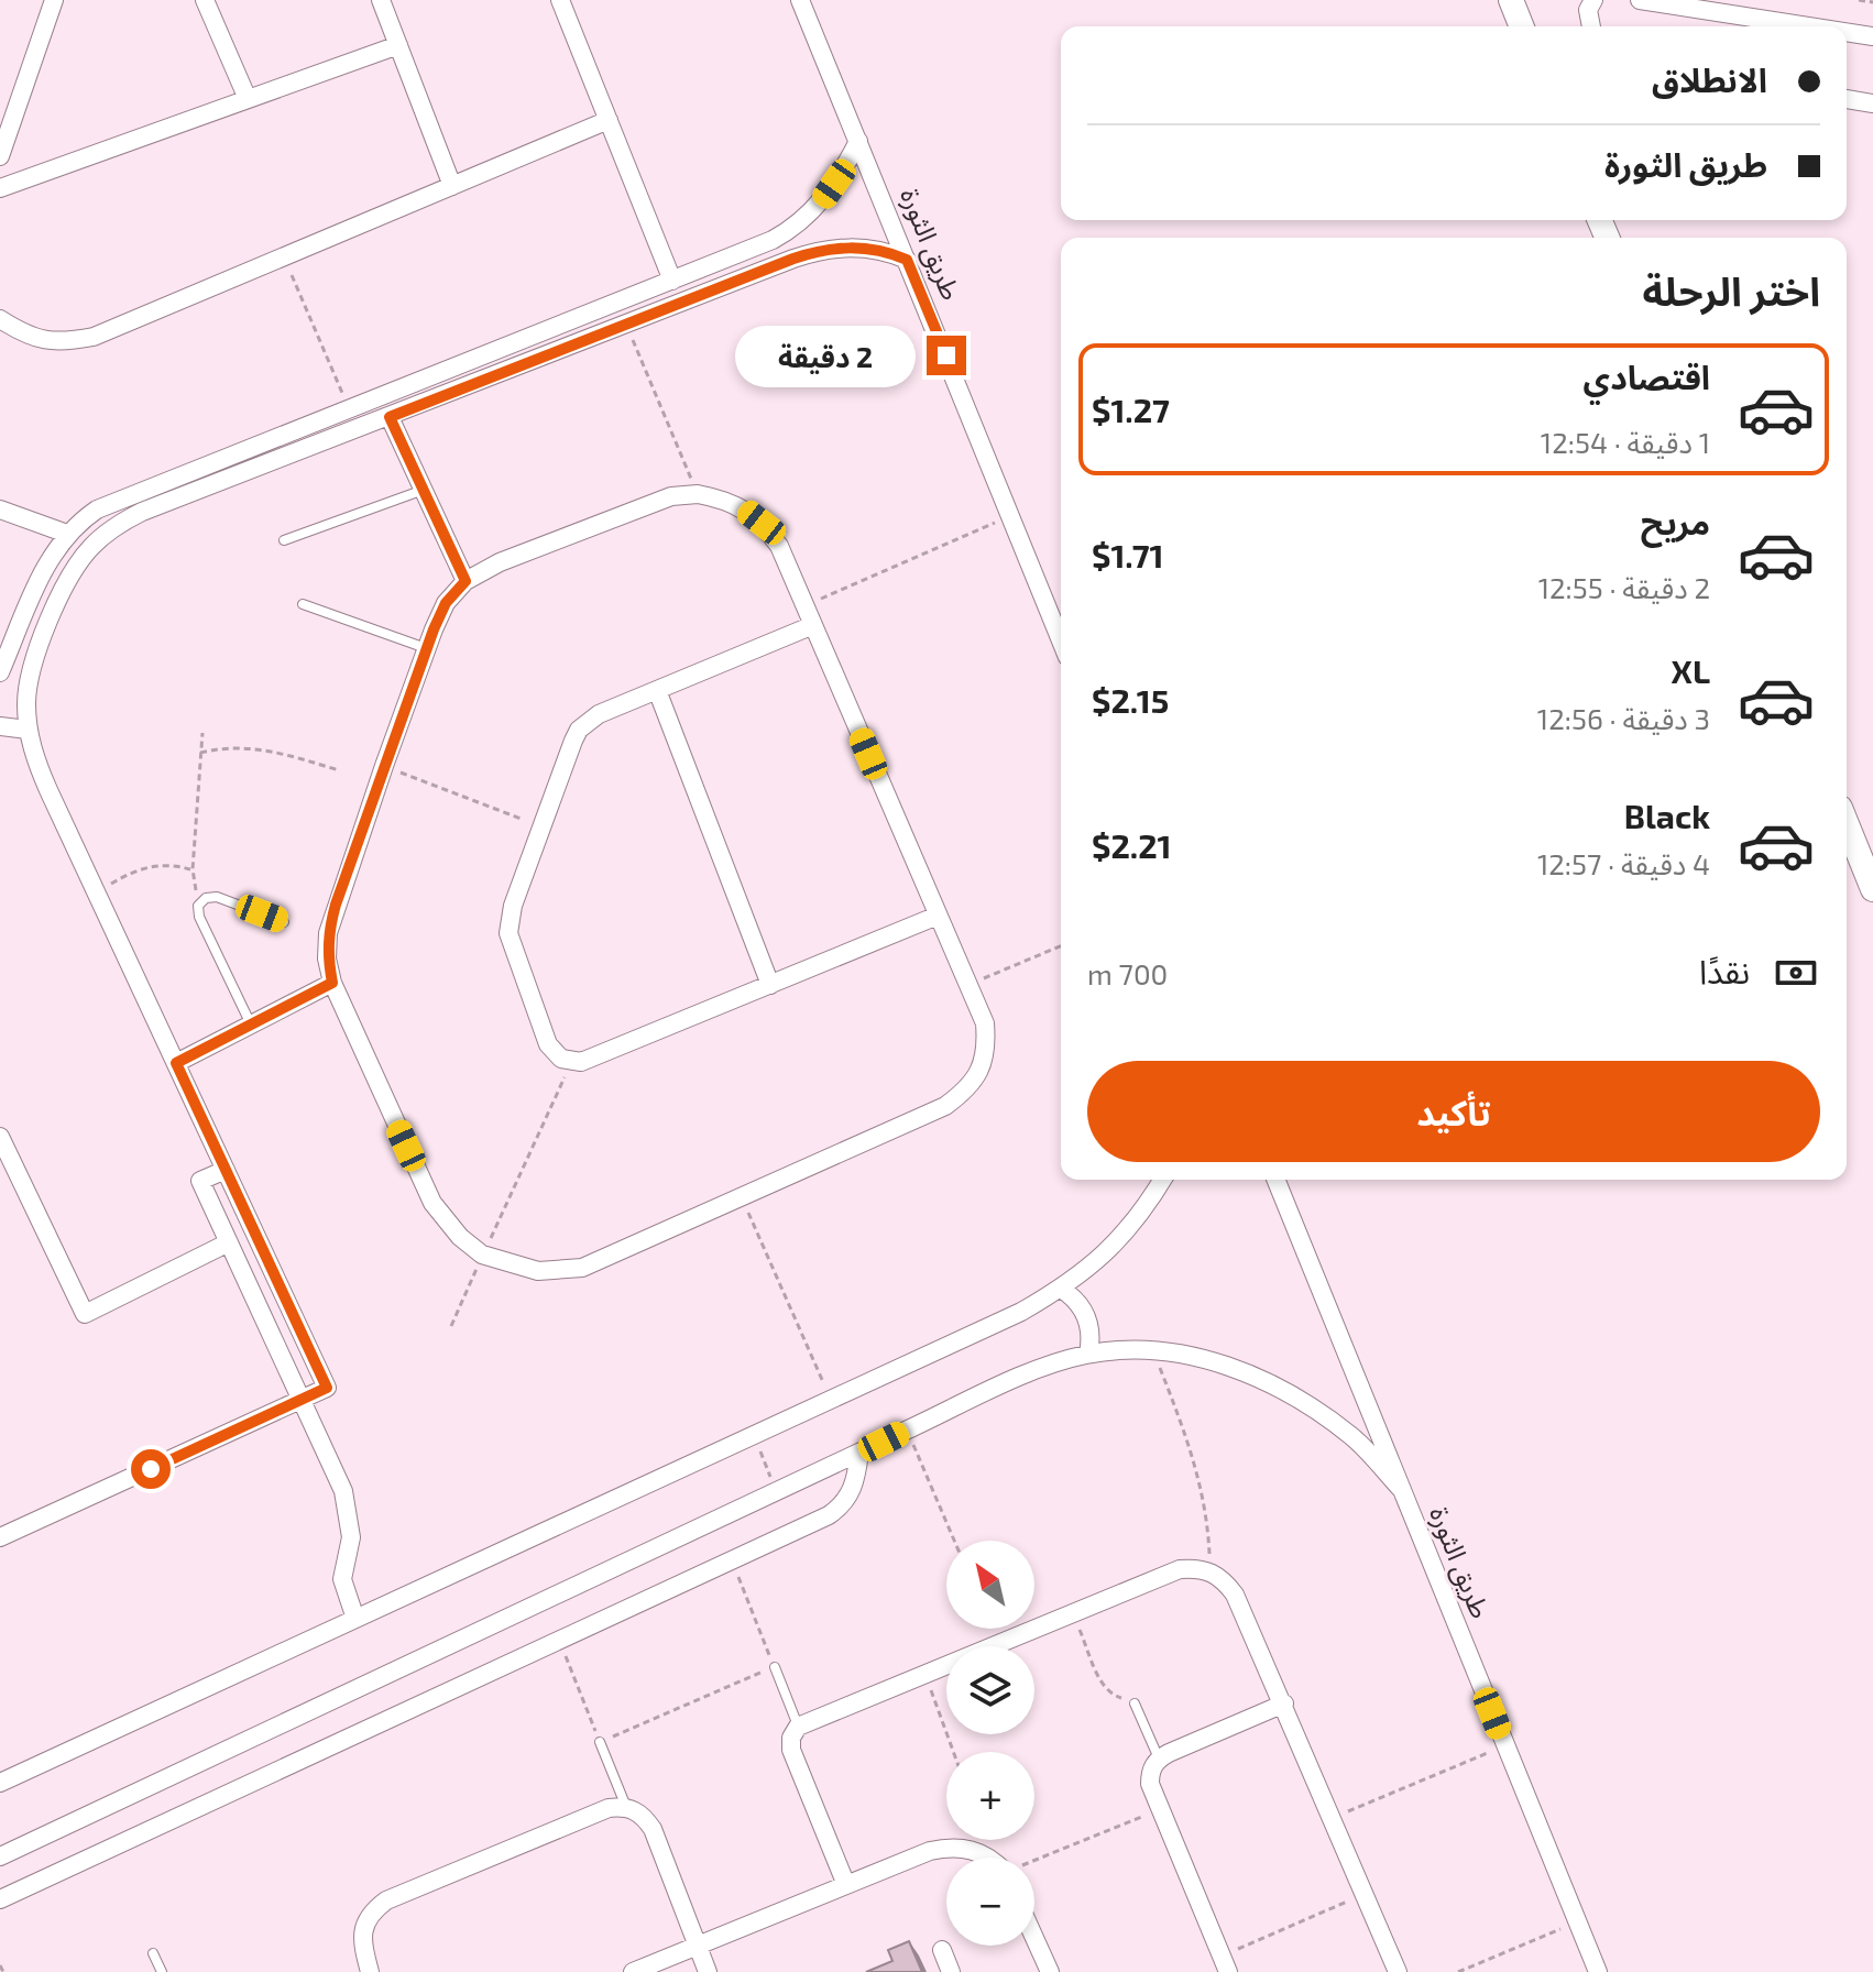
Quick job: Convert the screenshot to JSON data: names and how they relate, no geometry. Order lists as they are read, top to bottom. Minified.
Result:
{"streets":{"street":["طريق الثورة"]},"north":"top left","page":{"banner":["الانطلاق","طريق الثورة"],"heading":"اختر الرحلة","bubble":"2 دقيقة","list":[{"name":"اقتصادي","note":"1 دقيقة · 12:54","value":"$1.27"},{"name":"مريح","note":"2 دقيقة · 12:55","value":"$1.71"},{"name":"XL","note":"3 دقيقة · 12:56","value":"$2.15"},{"name":"Black","note":"4 دقيقة · 12:57","value":"$2.21"}],"pay":["نقدًا","700 m"],"buttons":"تأكيد","map_buttons":["+","−"]}}
